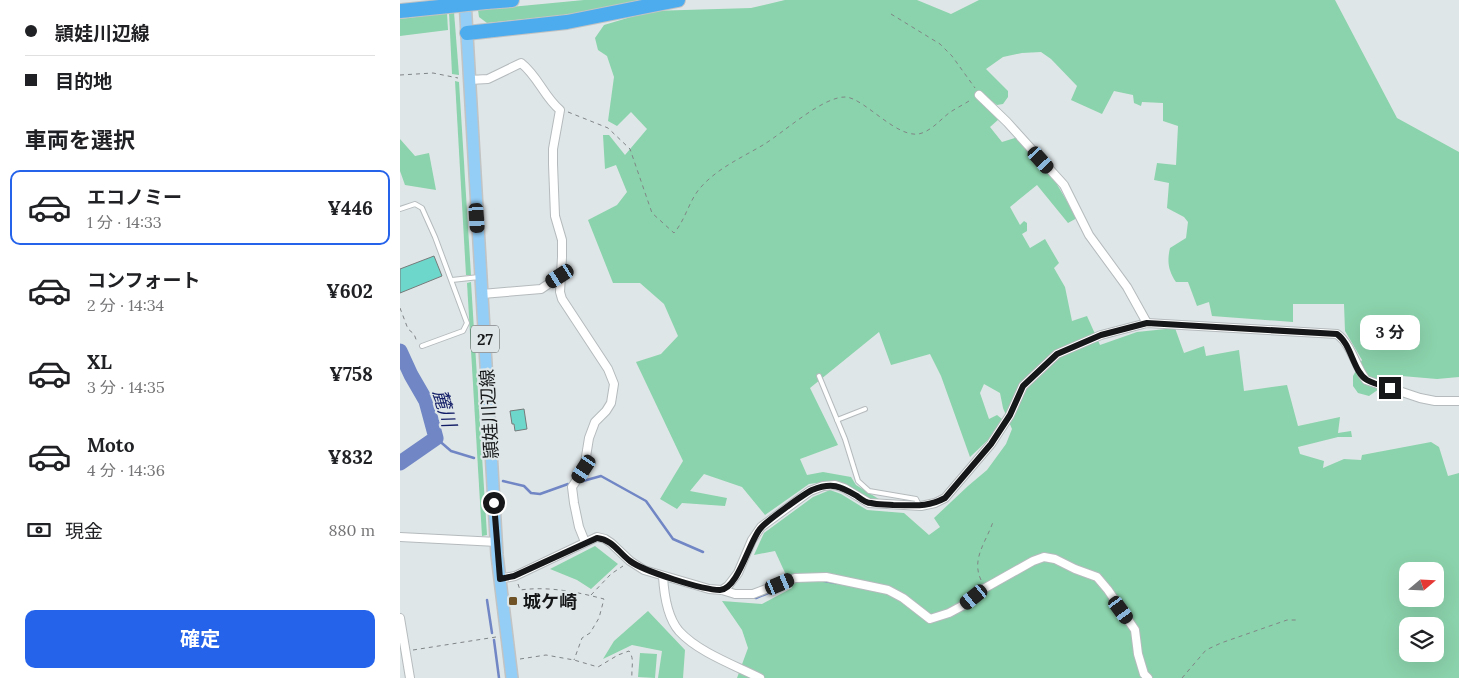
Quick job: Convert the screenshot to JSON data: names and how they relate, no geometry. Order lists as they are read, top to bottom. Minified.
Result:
{"streets":{"main road":["27","頴娃川辺線"]},"water":["麓川"],"places":{"transit":["城ケ崎"]},"north":"right","page":{"banner":["頴娃川辺線","目的地"],"heading":"車両を選択","list":[{"name":"エコノミー","note":"1 分 · 14:33","value":"¥446"},{"name":"コンフォート","note":"2 分 · 14:34","value":"¥602"},{"name":"XL","note":"3 分 · 14:35","value":"¥758"},{"name":"Moto","note":"4 分 · 14:36","value":"¥832"}],"bubble":"3 分","pay":["現金","880 m"],"buttons":"確定"}}
